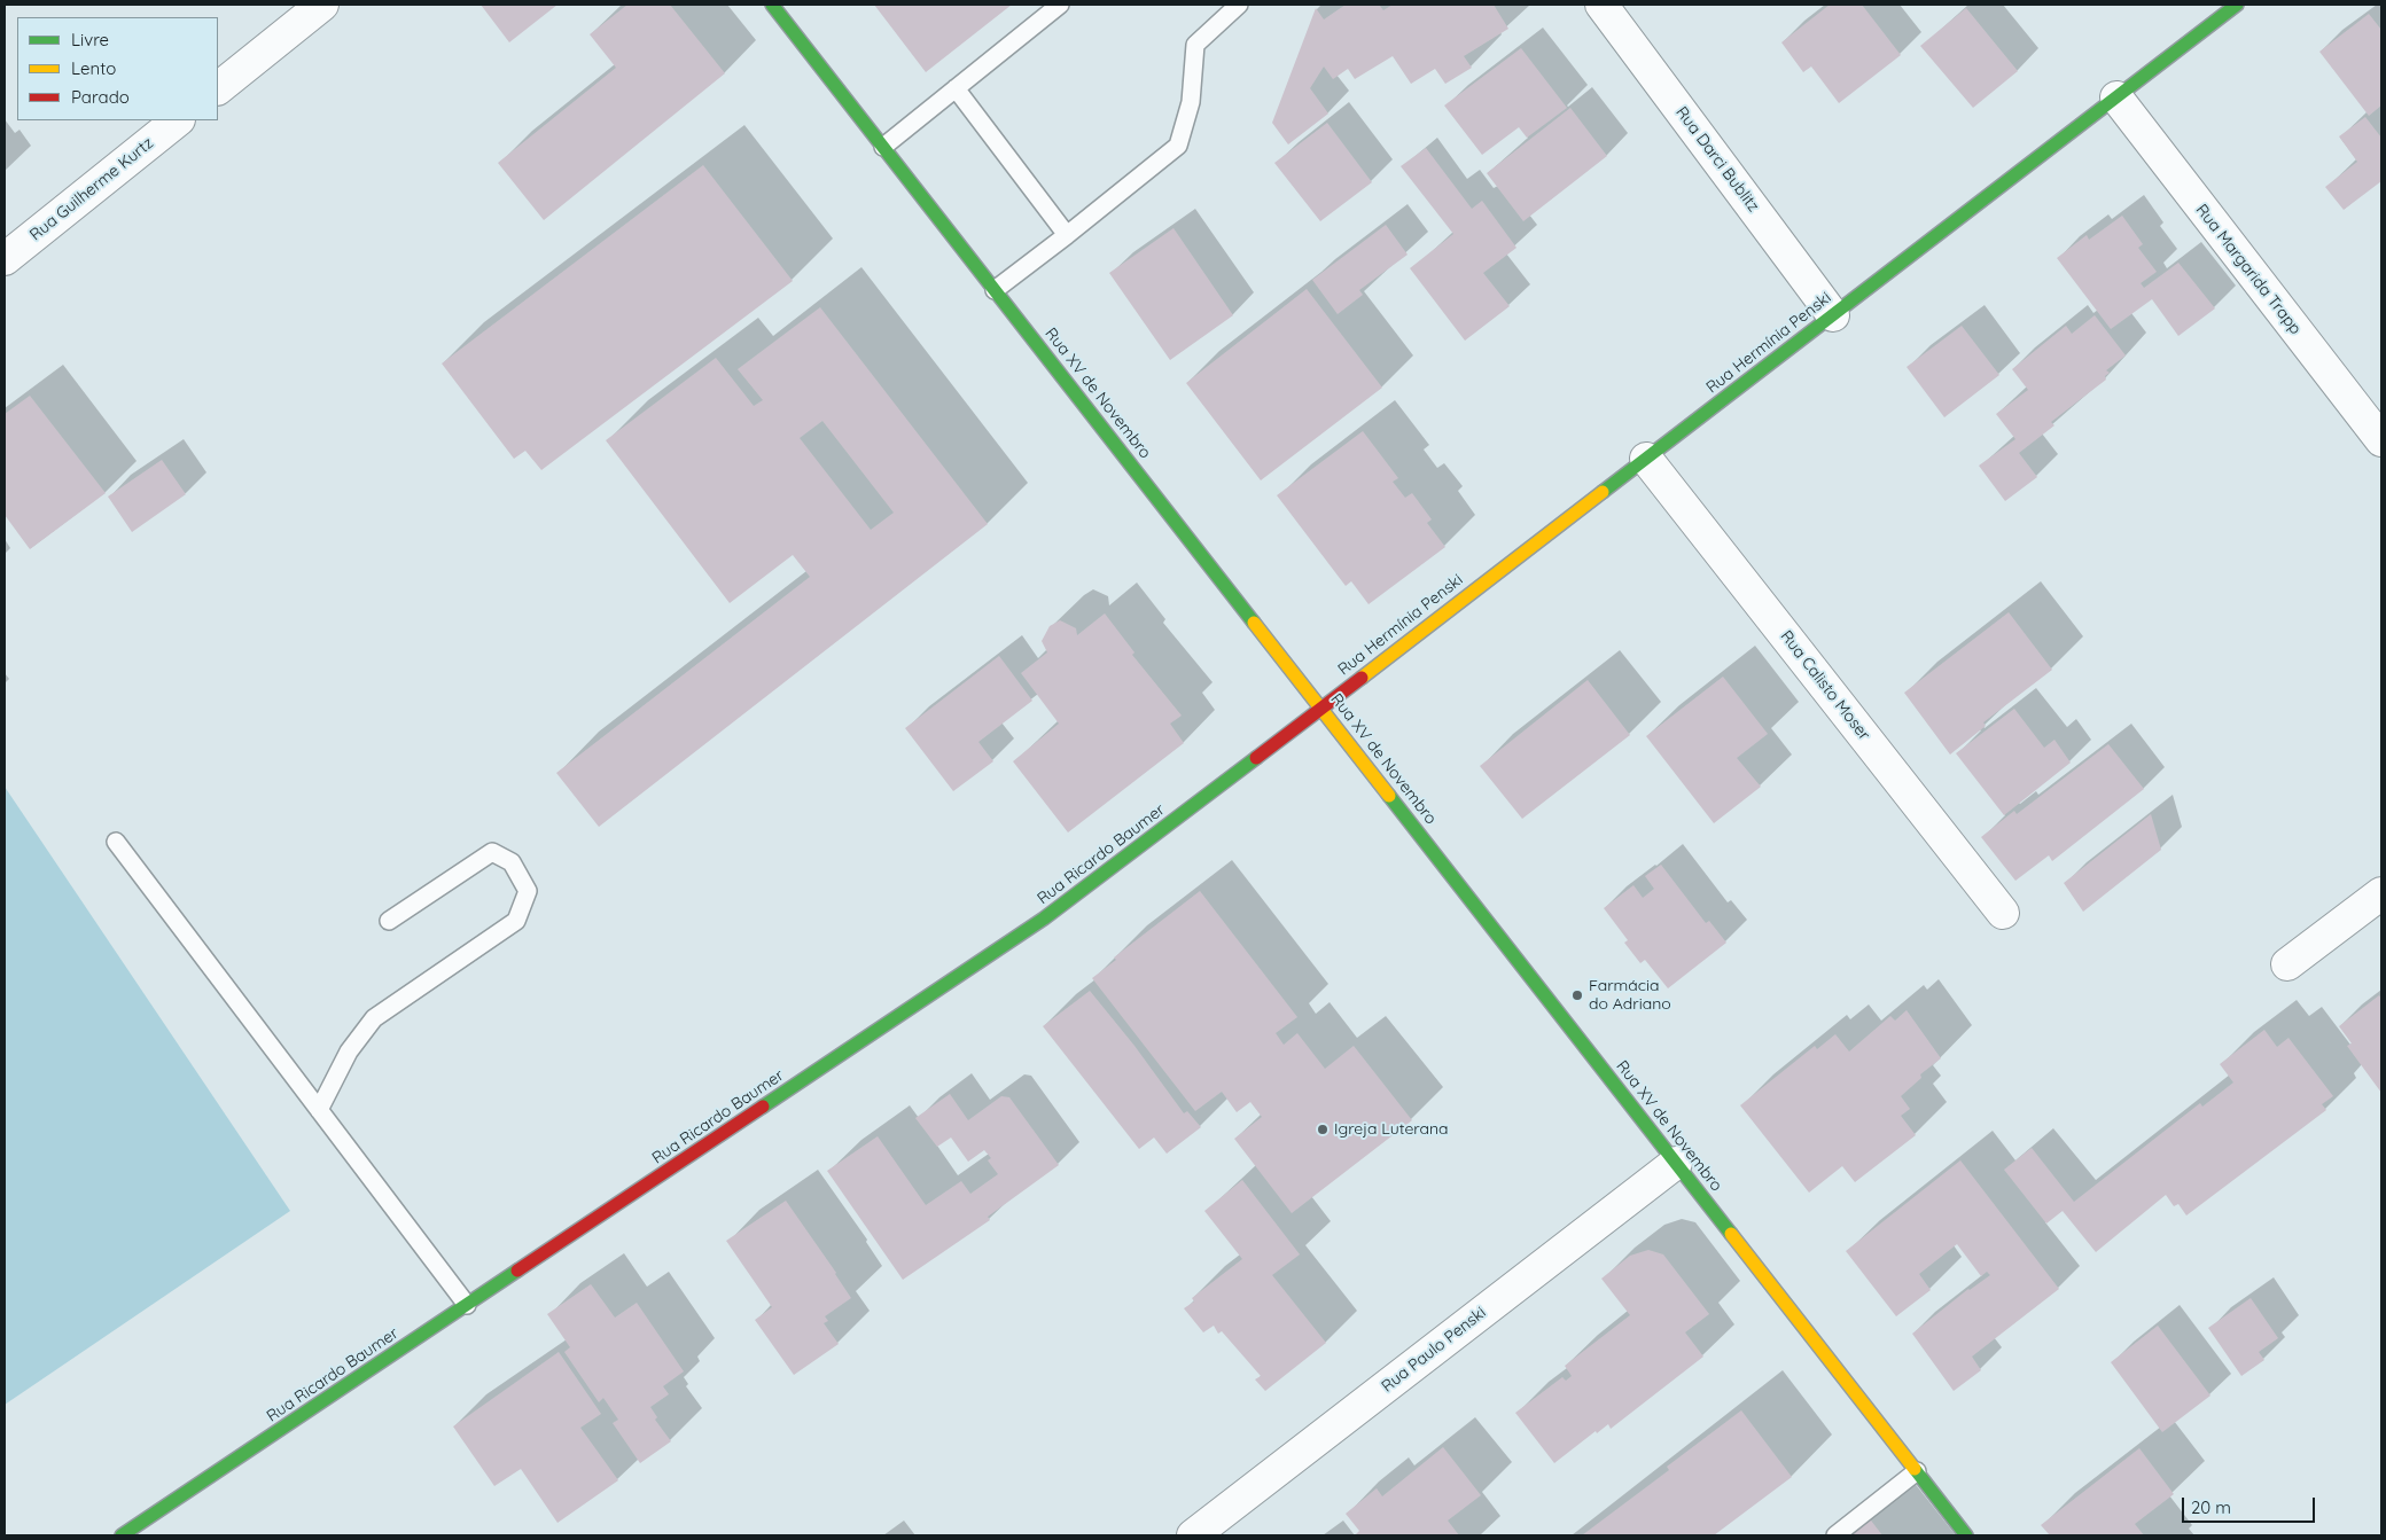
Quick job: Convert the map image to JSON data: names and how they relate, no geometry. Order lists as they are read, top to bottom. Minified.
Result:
{"streets":{"street":["Rua Darci Bublitz","Rua Guilherme Kurtz","Rua Margarida Trapp","Rua Hermínia Penski","Rua XV de Novembro","Rua Calisto Moser","Rua Ricardo Baumer","Rua Paulo Penski"]},"crossings":[["Rua Darci Bublitz","Rua Hermínia Penski"],["Rua Margarida Trapp","Rua Hermínia Penski"],["Rua Hermínia Penski","Rua XV de Novembro"],["Rua Hermínia Penski","Rua Calisto Moser"],["Rua Hermínia Penski","Rua Ricardo Baumer"],["Rua XV de Novembro","Rua Ricardo Baumer"],["Rua XV de Novembro","Rua Paulo Penski"]],"places":["Farmácia do Adriano","Igreja Luterana"],"legend":["Livre","Lento","Parado"],"scale_bar":"20 m"}
